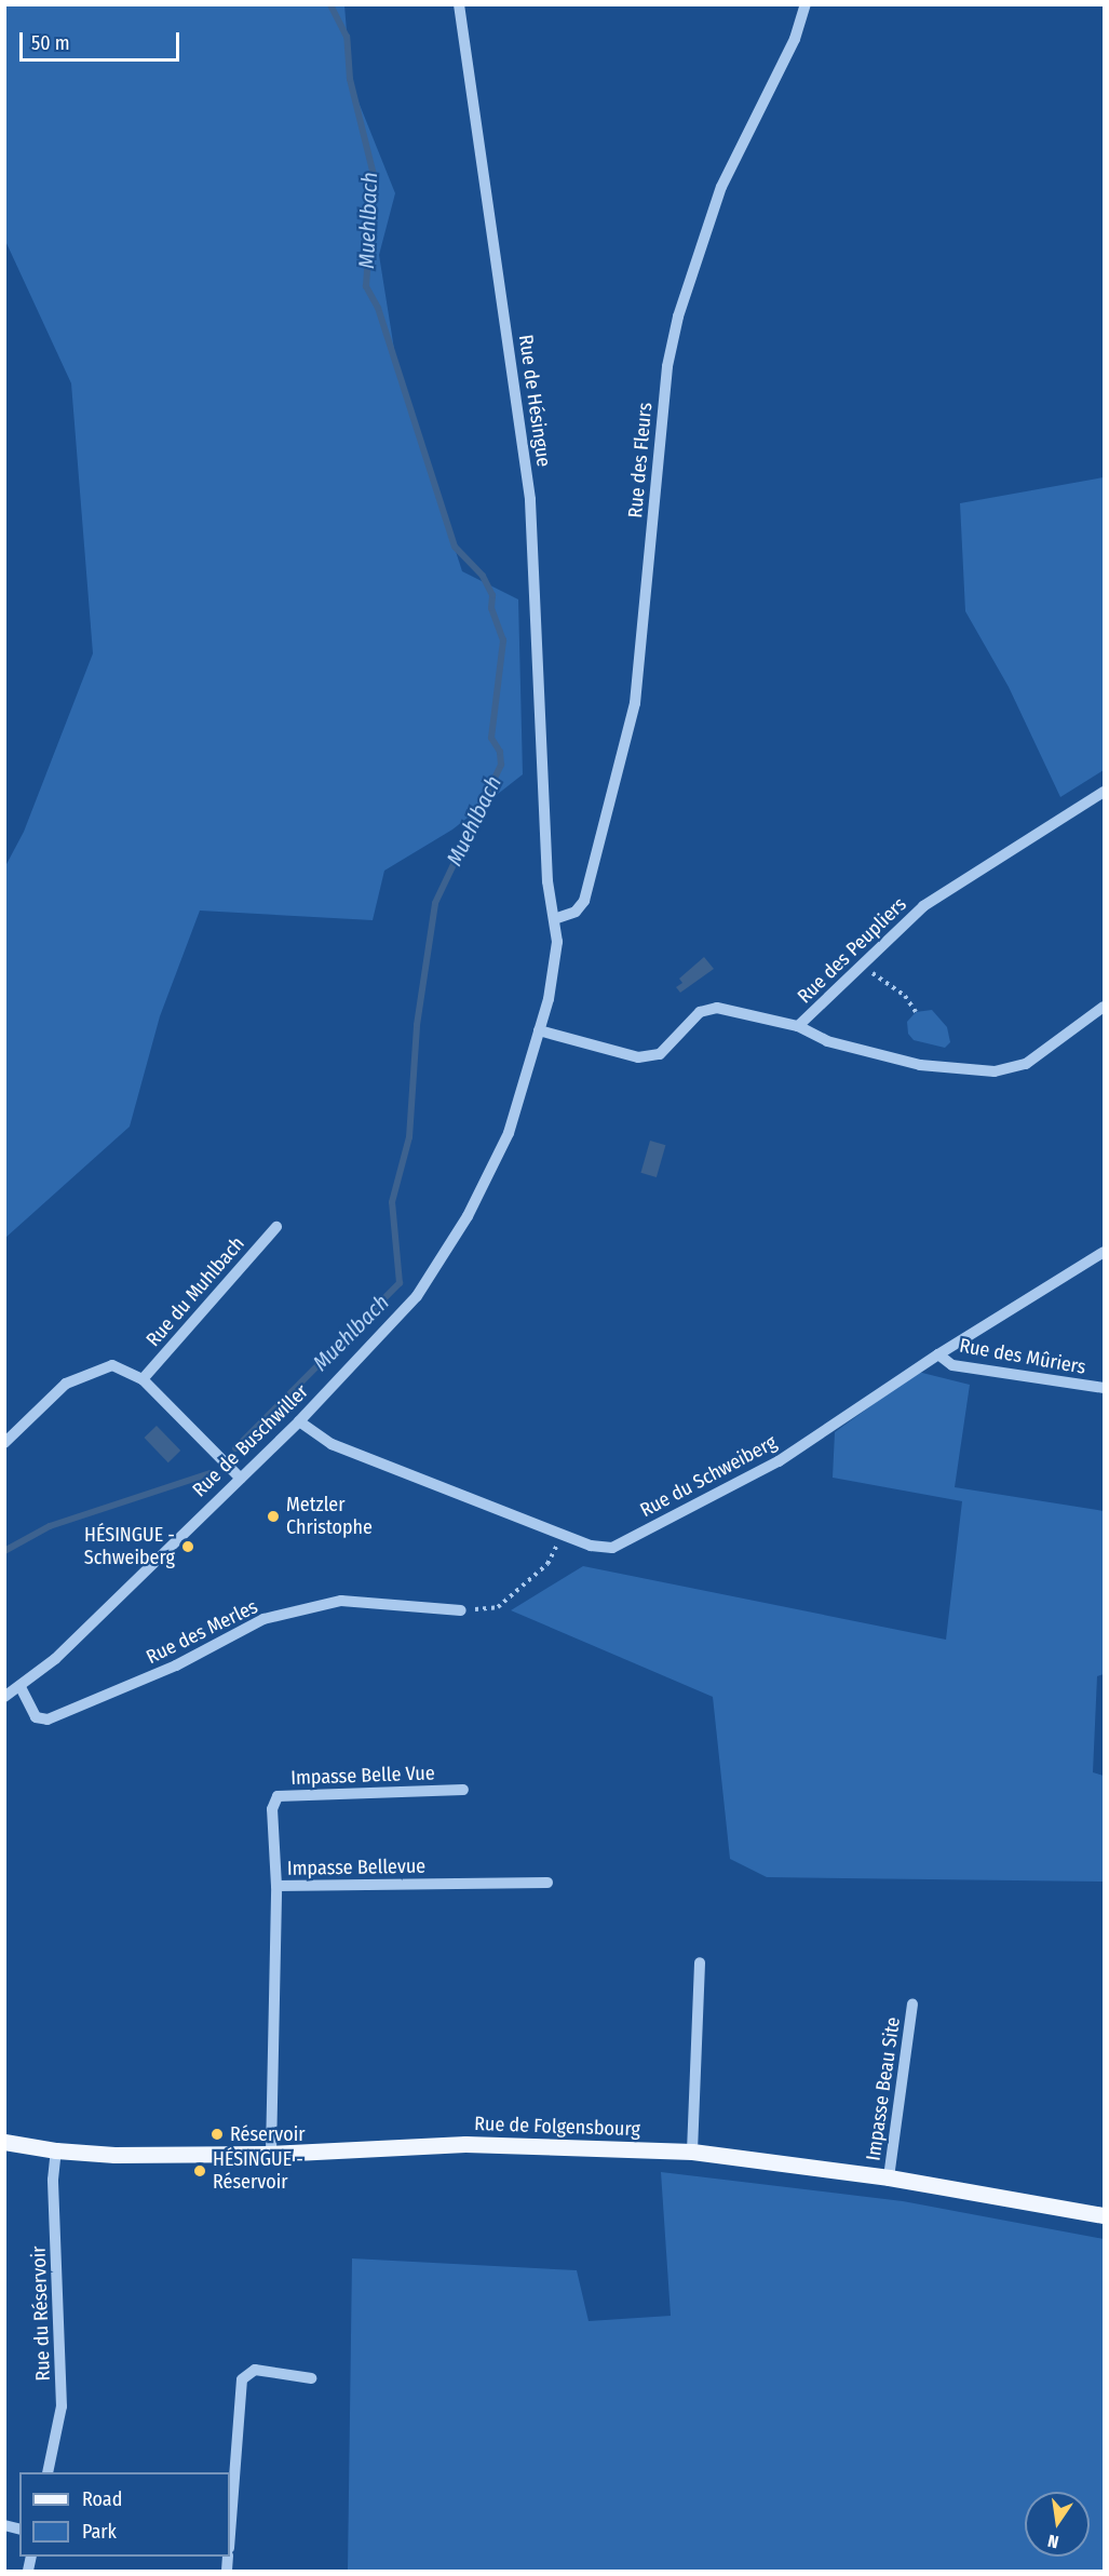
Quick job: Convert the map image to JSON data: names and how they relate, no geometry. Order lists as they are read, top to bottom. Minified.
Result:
{"streets":{"main road":["Rue de Folgensbourg"],"street":["Rue de Hésingue","Rue des Fleurs","Rue des Peupliers","Rue du Muhlbach","Rue des Mûriers","Rue de Buschwiller","Rue du Schweiberg","Rue des Merles","Impasse Belle Vue","Impasse Bellevue","Impasse Beau Site","Rue du Réservoir"]},"crossings":[["Rue de Hésingue","Rue de Buschwiller"],["Rue des Fleurs","Rue de Buschwiller"],["Rue des Peupliers","Rue de Buschwiller"],["Rue des Mûriers","Rue du Schweiberg"],["Rue de Buschwiller","Rue du Schweiberg"],["Rue de Buschwiller","Rue des Merles"],["Impasse Belle Vue","Impasse Bellevue"],["Impasse Bellevue","Rue de Folgensbourg"],["Impasse Beau Site","Rue de Folgensbourg"],["Rue de Folgensbourg","Rue du Réservoir"]],"water":["Muehlbach"],"places":["Metzler Christophe","HÉSINGUE - Schweiberg","Réservoir","HÉSINGUE - Réservoir"],"legend":["Road","Park"],"scale_bar":"50 m","north":"bottom"}
